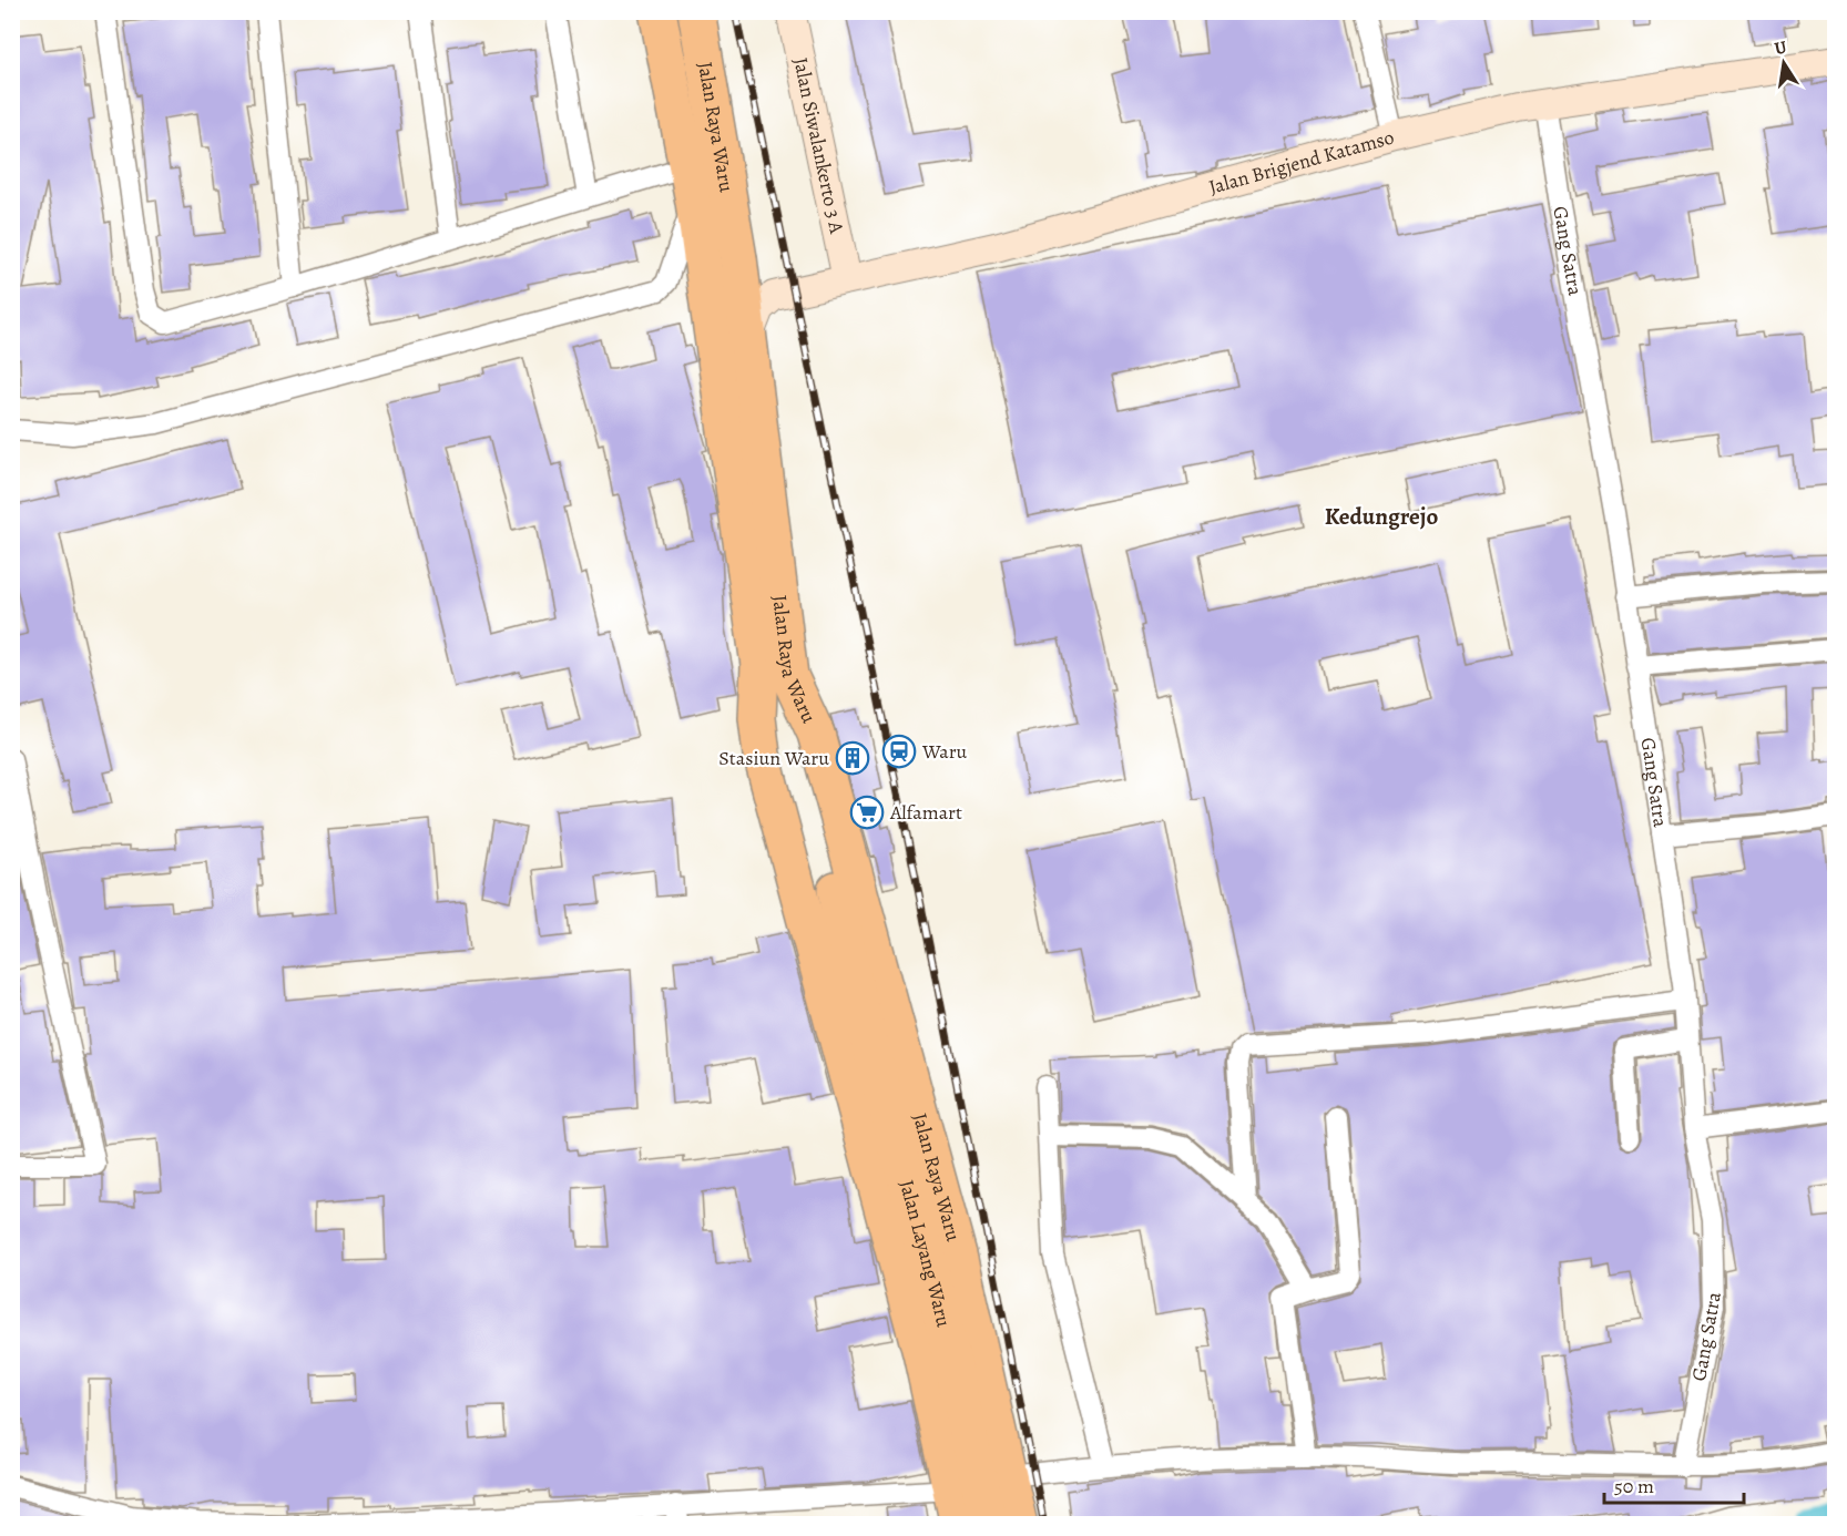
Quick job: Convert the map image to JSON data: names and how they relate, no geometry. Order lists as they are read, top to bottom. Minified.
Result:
{"streets":{"highway":["Jalan Raya Waru","Jalan Layang Waru"],"street":["Jalan Siwalankerto 3 A","Jalan Brigjend Katamso","Gang Satra"]},"crossings":[["Jalan Raya Waru","Jalan Layang Waru"],["Jalan Siwalankerto 3 A","Jalan Brigjend Katamso"],["Jalan Brigjend Katamso","Gang Satra"]],"districts":["Kedungrejo"],"places":{"station":["Waru"],"building":["Stasiun Waru"],"supermarket":["Alfamart"]},"scale_bar":"50 m","north":"top"}
